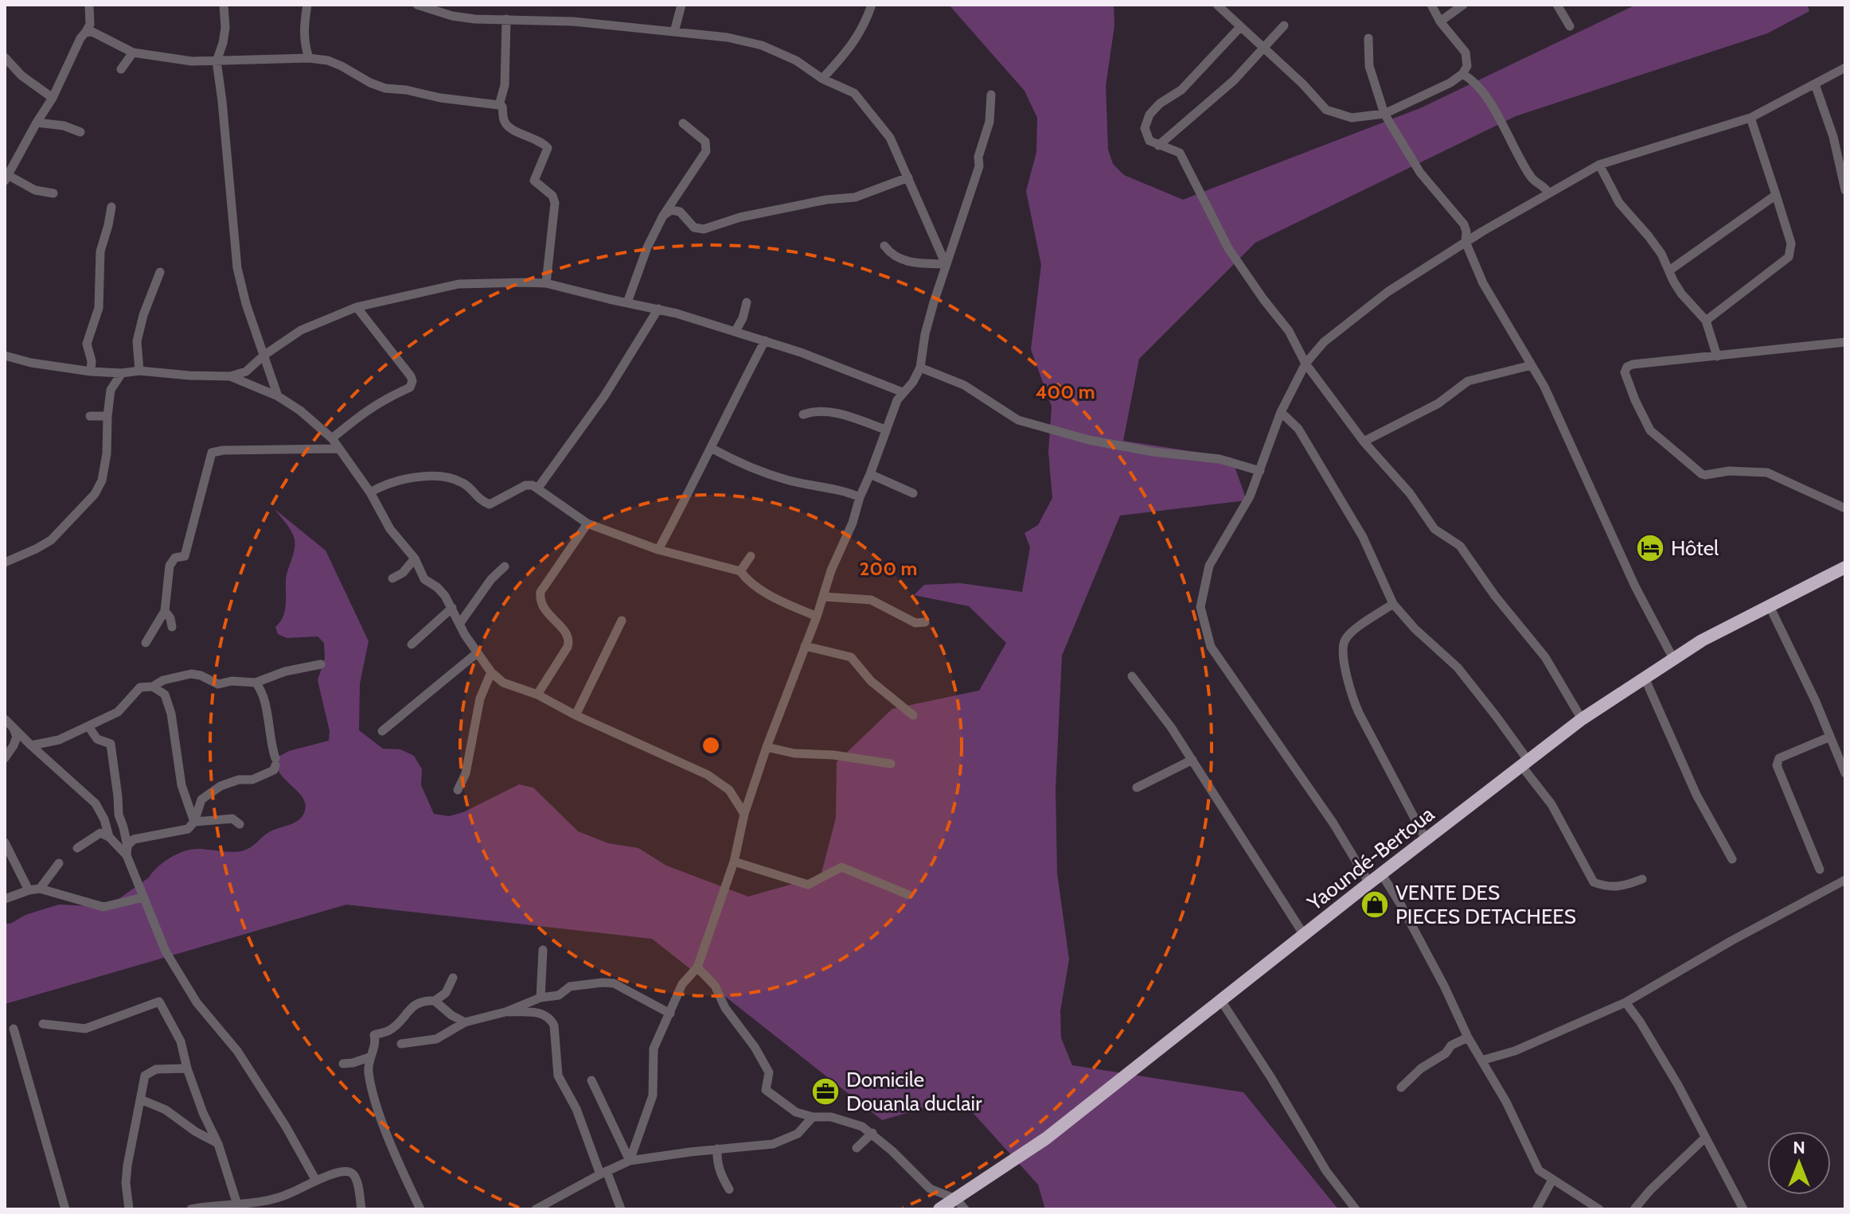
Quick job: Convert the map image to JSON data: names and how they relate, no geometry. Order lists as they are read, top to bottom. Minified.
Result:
{"streets":{"highway":["Yaoundé-Bertoua"]},"places":{"hotel":["Hôtel"],"shop":["VENTE DES PIECES DETACHEES"],"office":["Domicile Douanla duclair"]},"north":"top","rings":["400 m","200 m"]}
